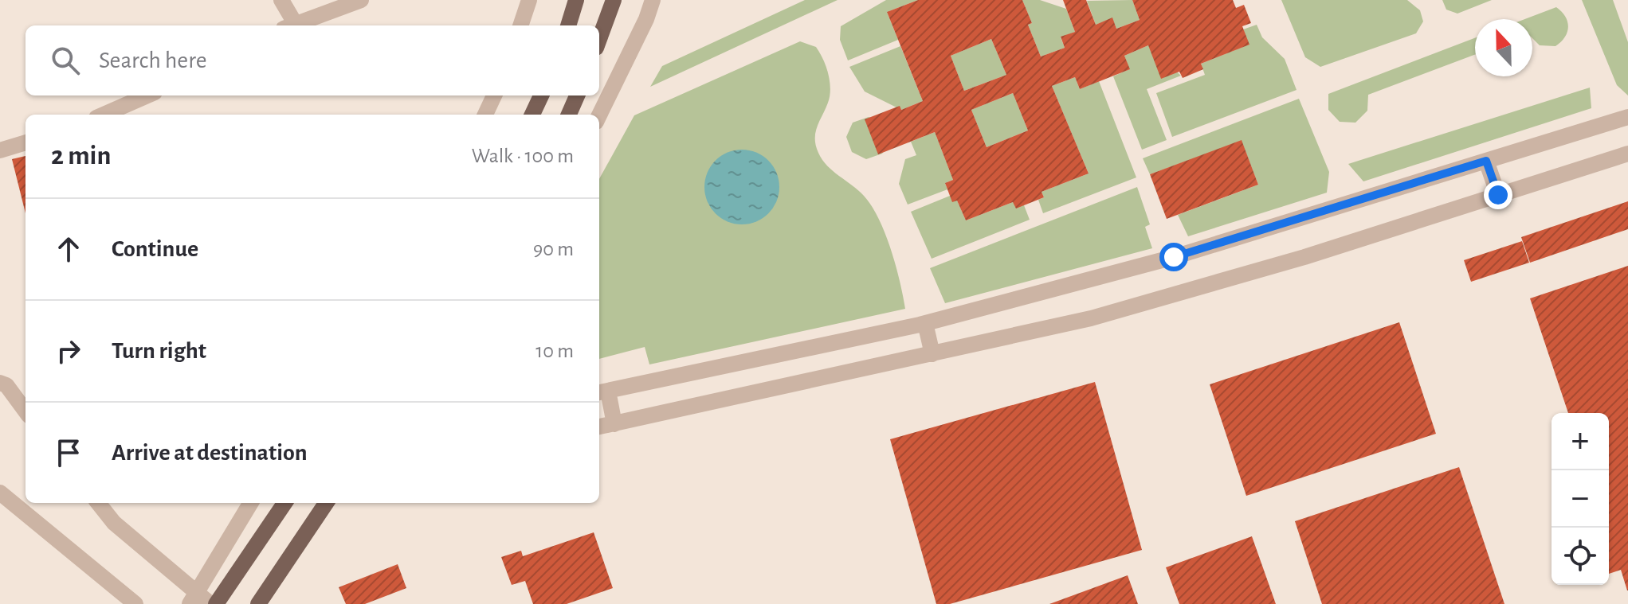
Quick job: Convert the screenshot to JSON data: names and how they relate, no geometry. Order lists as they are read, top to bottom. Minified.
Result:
{"north":"top","page":{"search":"Search here","heading":["2 min","Walk · 100 m"],"list":[["Continue","90 m"],["Turn right","10 m"],"Arrive at destination"],"map_buttons":["+","−"]}}
